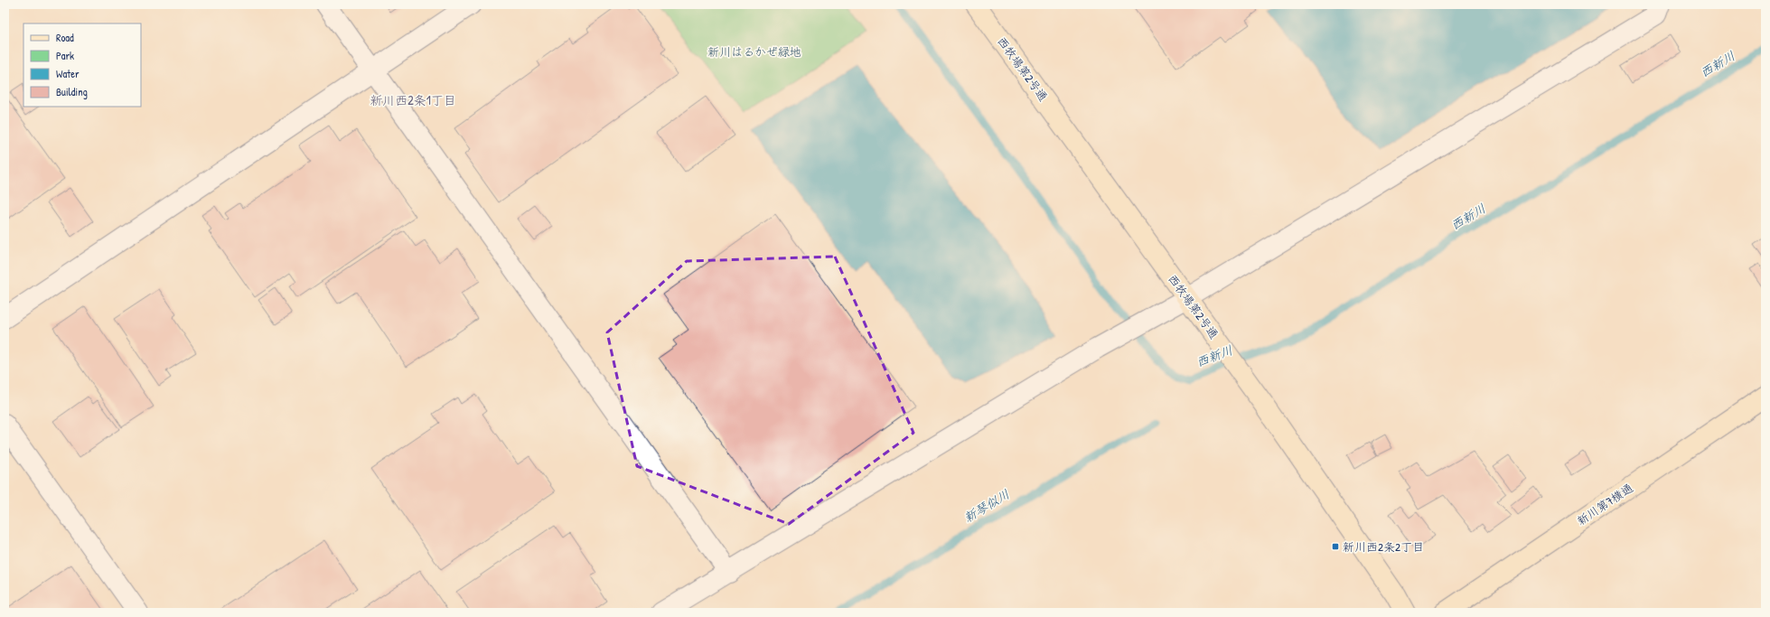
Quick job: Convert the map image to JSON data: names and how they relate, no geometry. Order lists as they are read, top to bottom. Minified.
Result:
{"streets":{"street":["西牧場第2号通","新川第7横通"]},"districts":["新川西2条1丁目"],"water":["西新川","新琴似川"],"parks":["新川はるかぜ緑地"],"places":{"transit":["新川西2条2丁目"]},"legend":["Road","Park","Water","Building"]}
